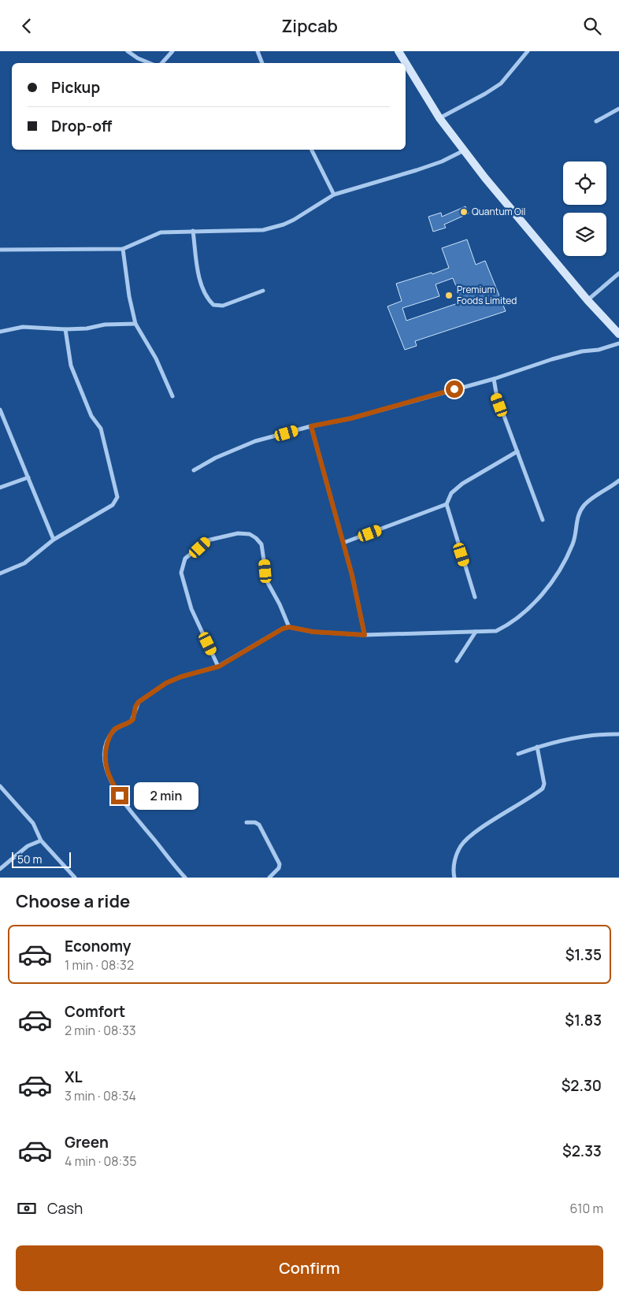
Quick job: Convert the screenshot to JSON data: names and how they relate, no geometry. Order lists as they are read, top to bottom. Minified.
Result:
{"places":["Quantum Oil","Premium Foods Limited"],"scale_bar":"50 m","page":{"header":"Zipcab","banner":["Pickup","Drop-off"],"bubble":"2 min","scale":"50 m","heading":"Choose a ride","list":[{"name":"Economy","note":"1 min · 08:32","value":"$1.35"},{"name":"Comfort","note":"2 min · 08:33","value":"$1.83"},{"name":"XL","note":"3 min · 08:34","value":"$2.30"},{"name":"Green","note":"4 min · 08:35","value":"$2.33"}],"pay":["Cash","610 m"],"buttons":"Confirm"}}
